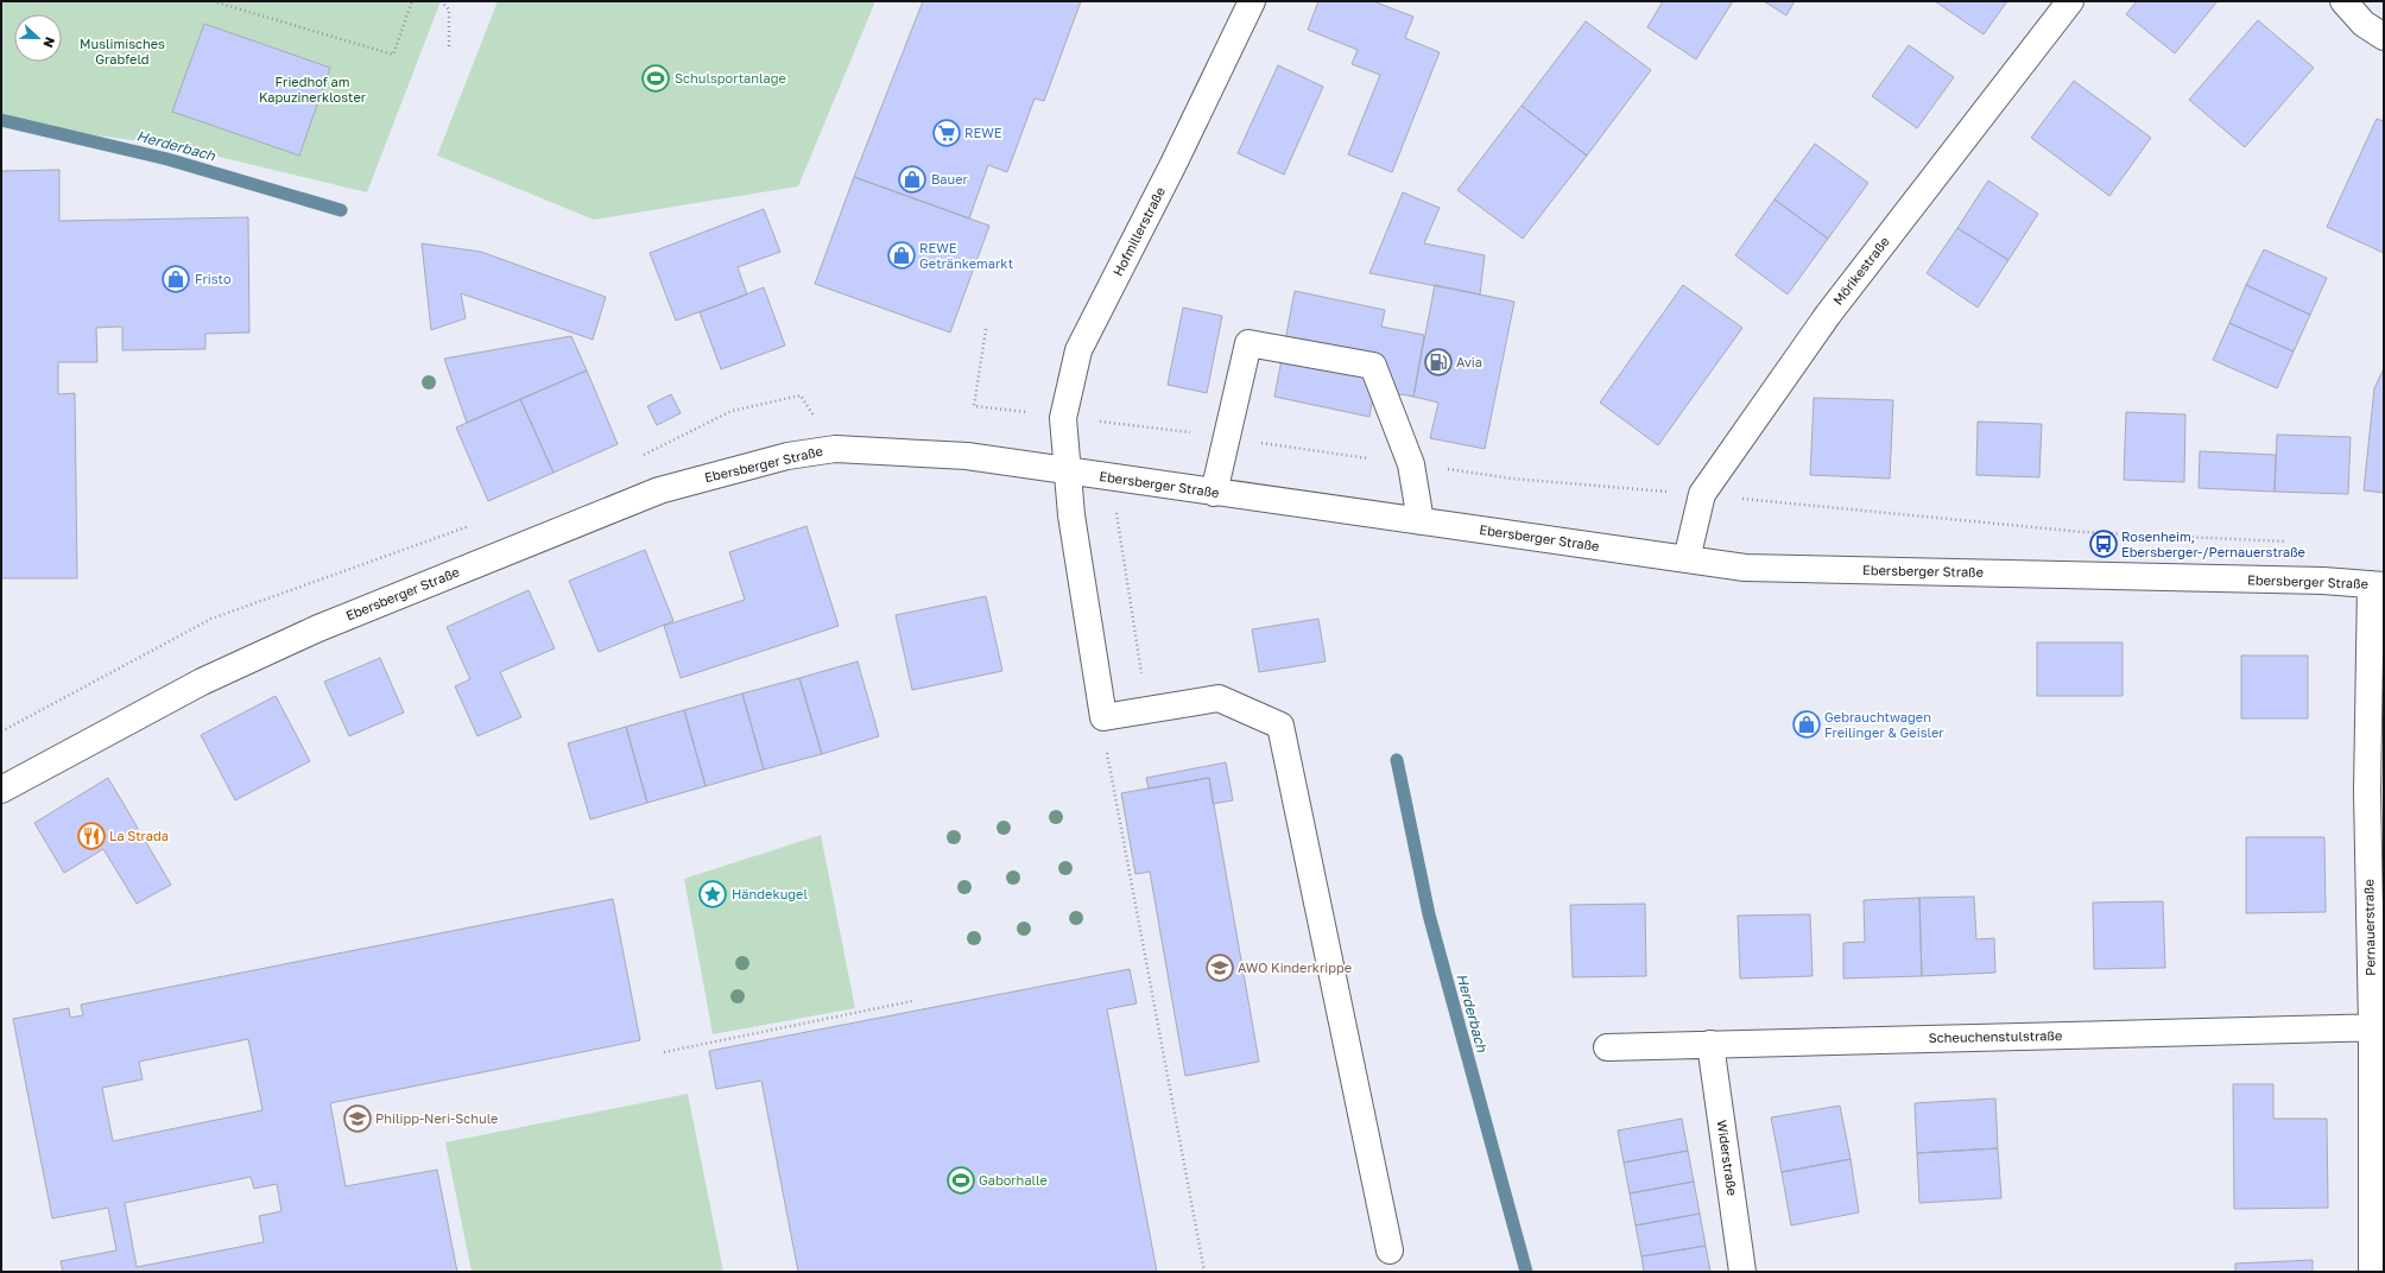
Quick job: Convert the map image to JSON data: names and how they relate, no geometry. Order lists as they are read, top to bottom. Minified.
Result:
{"streets":{"street":["Hofmillerstraße","Mörikestraße","Ebersberger Straße","Pernauerstraße","Scheuchenstulstraße","Widerstraße"]},"crossings":[["Hofmillerstraße","Ebersberger Straße"],["Mörikestraße","Ebersberger Straße"],["Ebersberger Straße","Pernauerstraße"],["Pernauerstraße","Scheuchenstulstraße"],["Scheuchenstulstraße","Widerstraße"]],"water":["Herderbach"],"parks":["Muslimisches Grabfeld","Friedhof am Kapuzinerkloster"],"places":{"sports":["Schulsportanlage","Gaborhalle"],"supermarket":["REWE"],"shop":["Bauer","REWE Getränkemarkt","Fristo","Gebrauchtwagen Freilinger & Geisler"],"fuel station":["Avia"],"bus stop":["Rosenheim, Ebersberger-/Pernauerstraße"],"restaurant":["La Strada"],"place":["Händekugel"],"school or university":["AWO Kinderkrippe","Philipp-Neri-Schule"]},"north":"right"}
